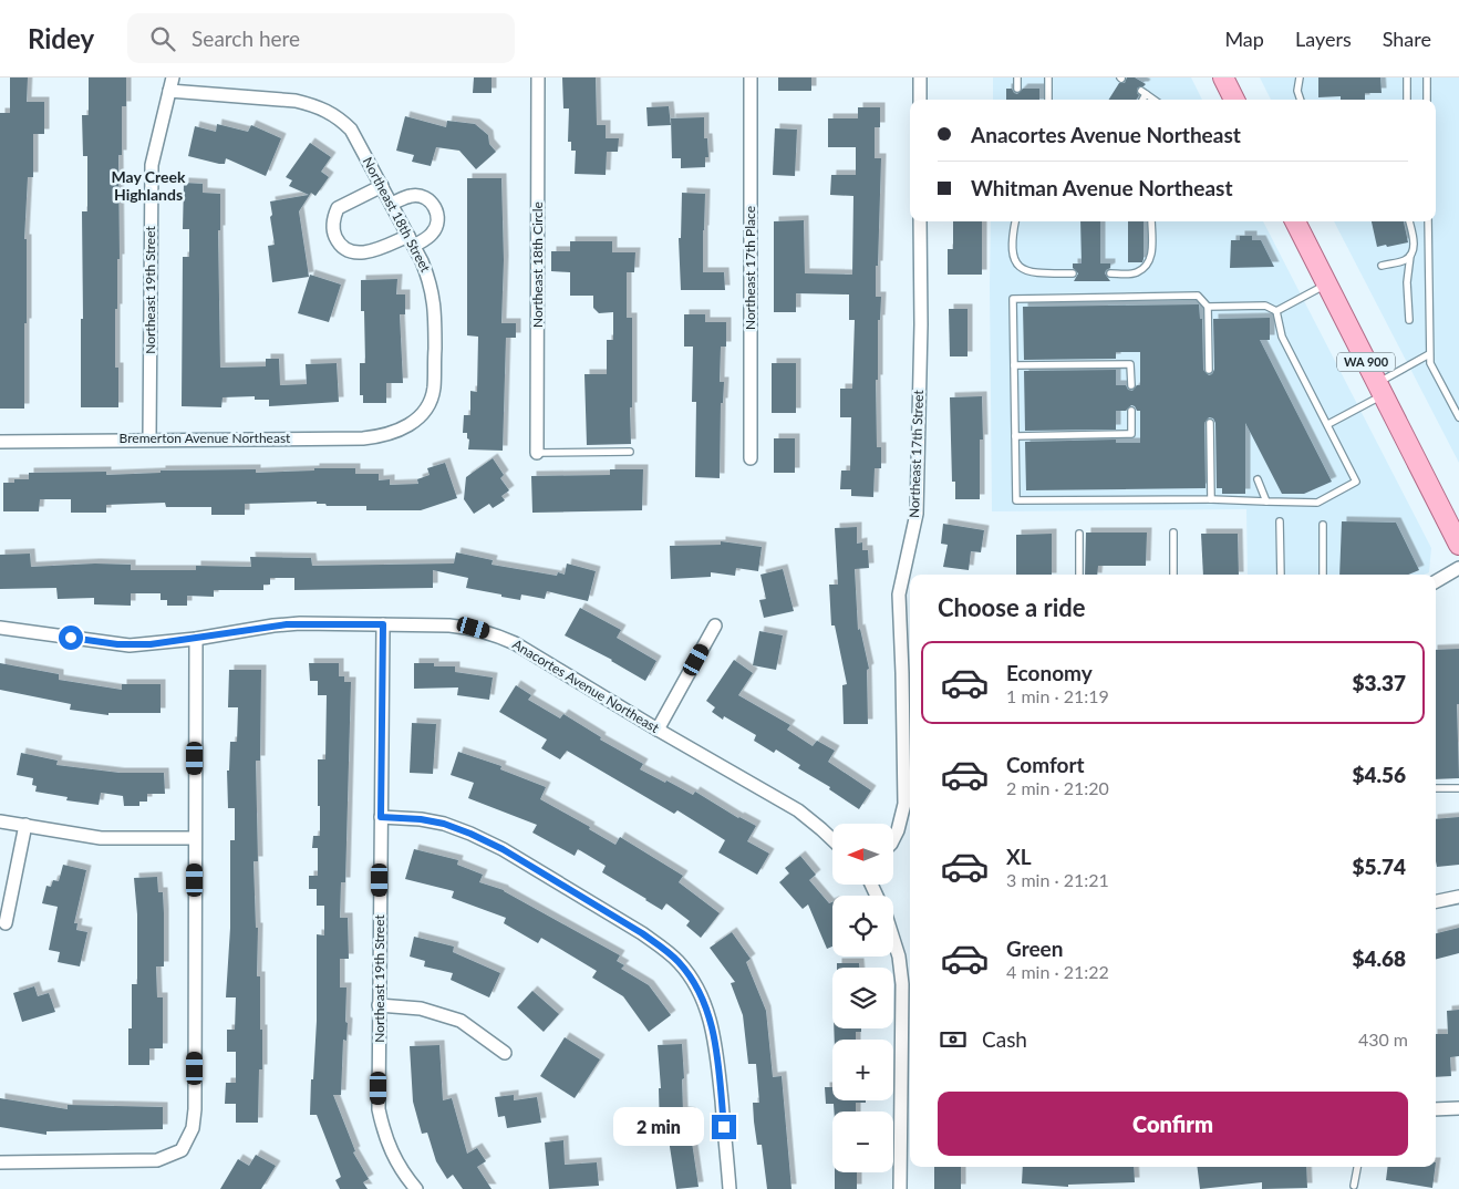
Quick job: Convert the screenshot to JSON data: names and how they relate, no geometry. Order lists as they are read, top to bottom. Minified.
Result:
{"streets":{"main road":["WA 900"],"street":["Northeast 18th Street","Northeast 18th Circle","Northeast 17th Place","Northeast 19th Street","Bremerton Avenue Northeast","Northeast 17th Street","Anacortes Avenue Northeast"]},"crossings":[["Northeast 18th Street","Northeast 19th Street"],["Northeast 18th Street","Bremerton Avenue Northeast"],["Northeast 19th Street","Bremerton Avenue Northeast"],["Northeast 19th Street","Anacortes Avenue Northeast"]],"districts":["May Creek Highlands"],"north":"left","page":{"header":"Ridey","search":"Search here","nav":["Map","Layers","Share"],"banner":["Anacortes Avenue Northeast","Whitman Avenue Northeast"],"heading":"Choose a ride","list":[{"name":"Economy","note":"1 min · 21:19","value":"$3.37"},{"name":"Comfort","note":"2 min · 21:20","value":"$4.56"},{"name":"XL","note":"3 min · 21:21","value":"$5.74"},{"name":"Green","note":"4 min · 21:22","value":"$4.68"}],"map_buttons":["+","−"],"pay":["Cash","430 m"],"buttons":"Confirm","bubble":"2 min"}}
